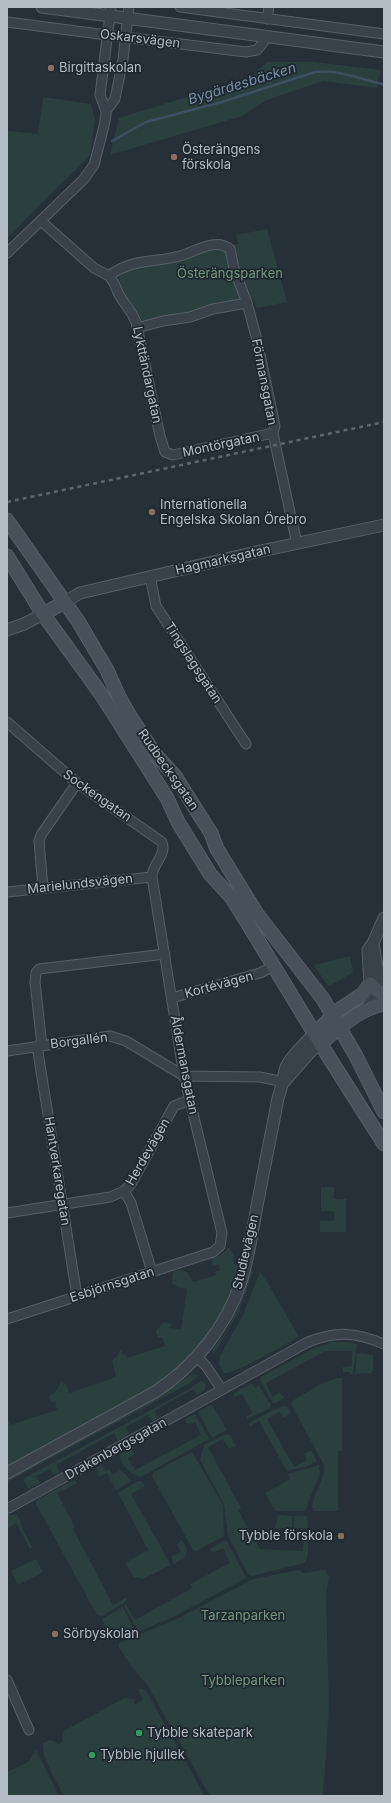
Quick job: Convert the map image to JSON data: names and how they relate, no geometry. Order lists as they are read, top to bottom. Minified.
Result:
{"streets":{"main road":["Rudbecksgatan","Studievägen"],"street":["Oskarsvägen","Lykttändargatan","Förmansgatan","Montörgatan","Hagmarksgatan","Tingslagsgatan","Sockengatan","Marielundsvägen","Kortévägen","Borgallén","Åldermansgatan","Herdevägen","Hantverkaregatan","Esbjörnsgatan","Drakenbergsgatan"]},"crossings":[["Lykttändargatan","Förmansgatan"],["Lykttändargatan","Montörgatan"],["Förmansgatan","Montörgatan"],["Förmansgatan","Hagmarksgatan"],["Hagmarksgatan","Tingslagsgatan"],["Hagmarksgatan","Rudbecksgatan"],["Rudbecksgatan","Studievägen"],["Sockengatan","Marielundsvägen"],["Sockengatan","Åldermansgatan"],["Marielundsvägen","Åldermansgatan"],["Kortévägen","Åldermansgatan"],["Borgallén","Åldermansgatan"],["Borgallén","Hantverkaregatan"],["Åldermansgatan","Herdevägen"],["Åldermansgatan","Hantverkaregatan"],["Åldermansgatan","Esbjörnsgatan"],["Herdevägen","Hantverkaregatan"],["Hantverkaregatan","Esbjörnsgatan"]],"water":["Bygärdesbäcken"],"parks":["Österängsparken","Tarzanparken","Tybbleparken"],"places":["Birgittaskolan","Österängens förskola","Internationella Engelska Skolan Örebro","Tybble förskola","Sörbyskolan","Tybble skatepark","Tybble hjullek"]}
